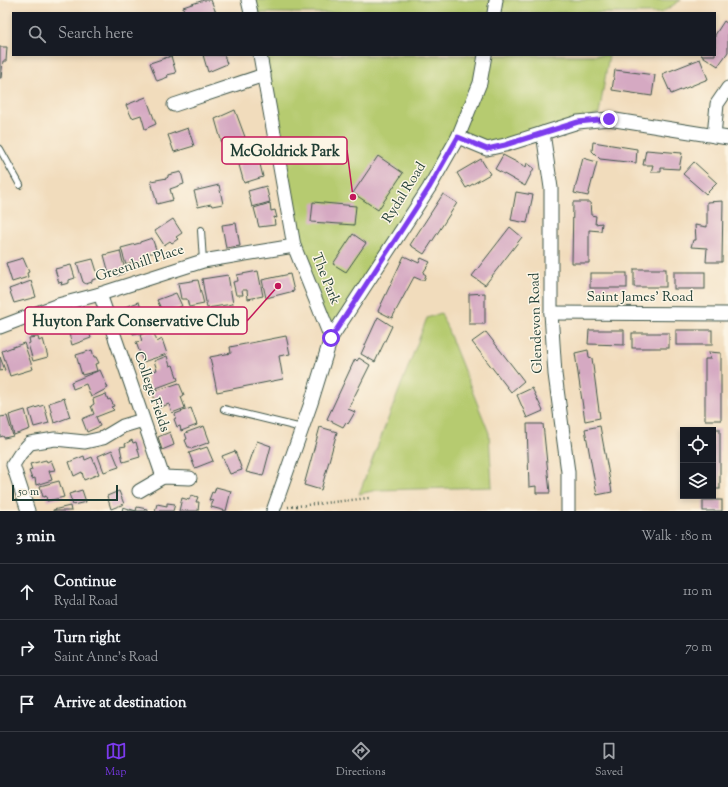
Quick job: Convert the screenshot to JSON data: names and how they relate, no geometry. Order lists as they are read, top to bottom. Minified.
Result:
{"streets":{"street":["Rydal Road","Greenhill Place","The Park","Saint James' Road","Glendevon Road","College Fields"]},"crossings":[["Rydal Road","The Park"],["Greenhill Place","The Park"],["Greenhill Place","College Fields"],["Saint James' Road","Glendevon Road"]],"places":["McGoldrick Park","Huyton Park Conservative Club"],"scale_bar":"50 m","page":{"search":"Search here","scale":"50 m","heading":["3 min","Walk · 180 m"],"list":[["Continue","Rydal Road","110 m"],["Turn right","Saint Anne's Road","70 m"],"Arrive at destination"],"nav":["Map","Directions","Saved"]}}
